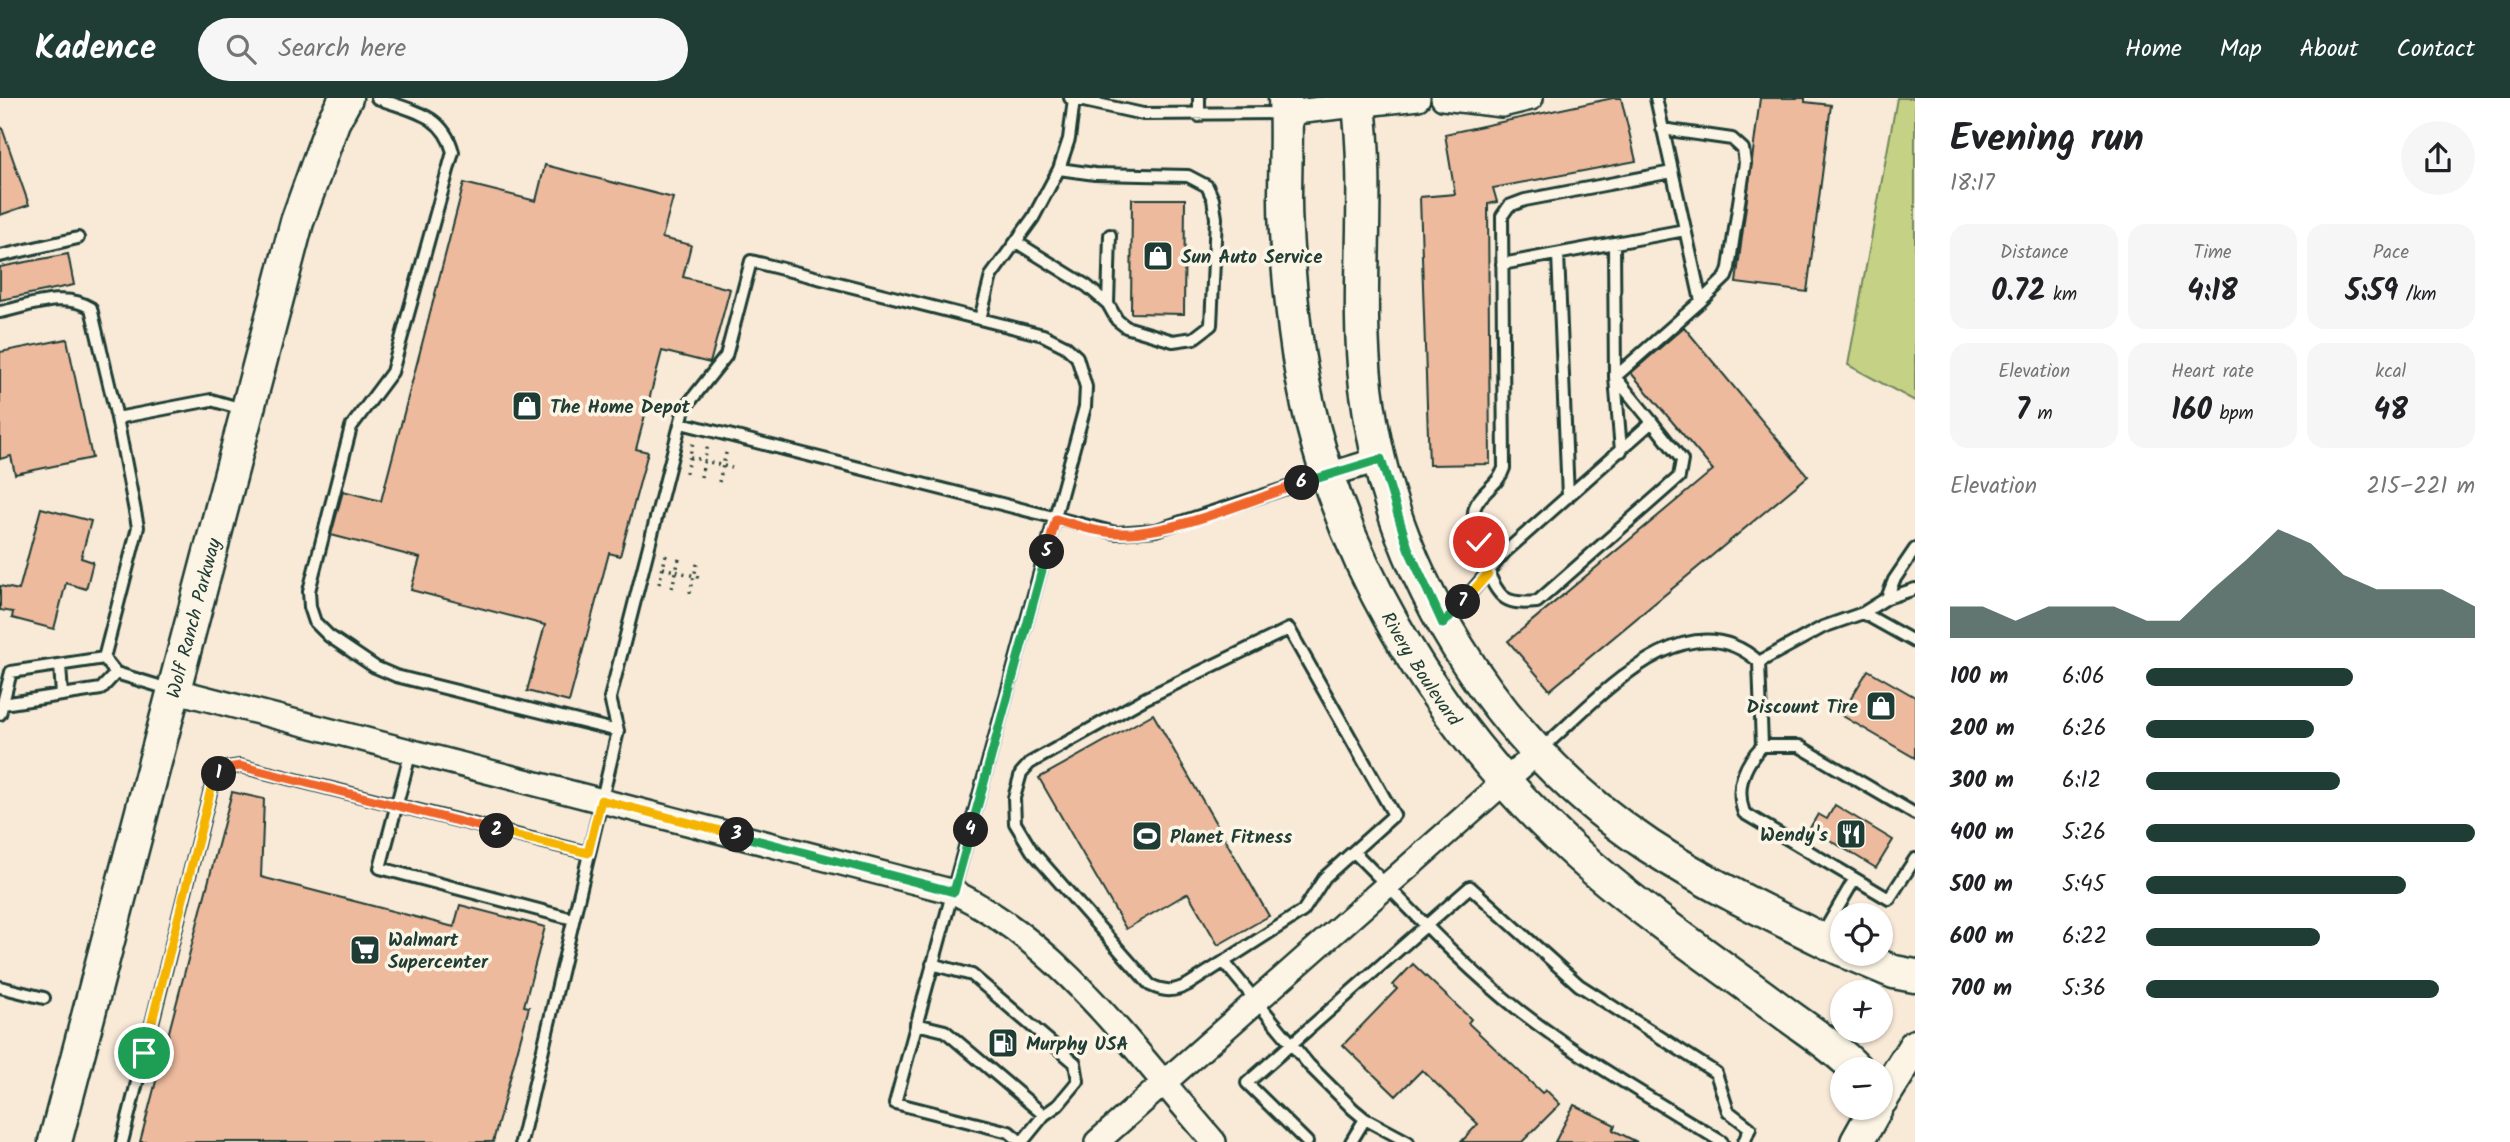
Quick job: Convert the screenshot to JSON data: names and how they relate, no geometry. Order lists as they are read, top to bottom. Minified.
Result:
{"streets":{"street":["Wolf Ranch Parkway","Rivery Boulevard"]},"places":{"shop":["Sun Auto Service","The Home Depot","Discount Tire"],"restaurant":["Wendy's"],"sports":["Planet Fitness"],"supermarket":["Walmart Supercenter"],"fuel station":["Murphy USA"]},"page":{"header":"Kadence","search":"Search here","nav":["Home","Map","About","Contact"],"heading":["Evening run","18:17"],"stats":[["Distance","0.72 km"],["Time","4:18"],["Pace","5:59 /km"],["Elevation","7 m"],["Heart rate","160 bpm"],["kcal","48"]],"chart":["Elevation","215–221 m"],"pins":["6","5","7","1","4","2","3"],"list":[{"name":"100 m","note":"6:06"},{"name":"200 m","note":"6:26"},{"name":"300 m","note":"6:12"},{"name":"400 m","note":"5:26"},{"name":"500 m","note":"5:45"},{"name":"600 m","note":"6:22"},{"name":"700 m","note":"5:36"}],"map_buttons":["+","−"]}}
